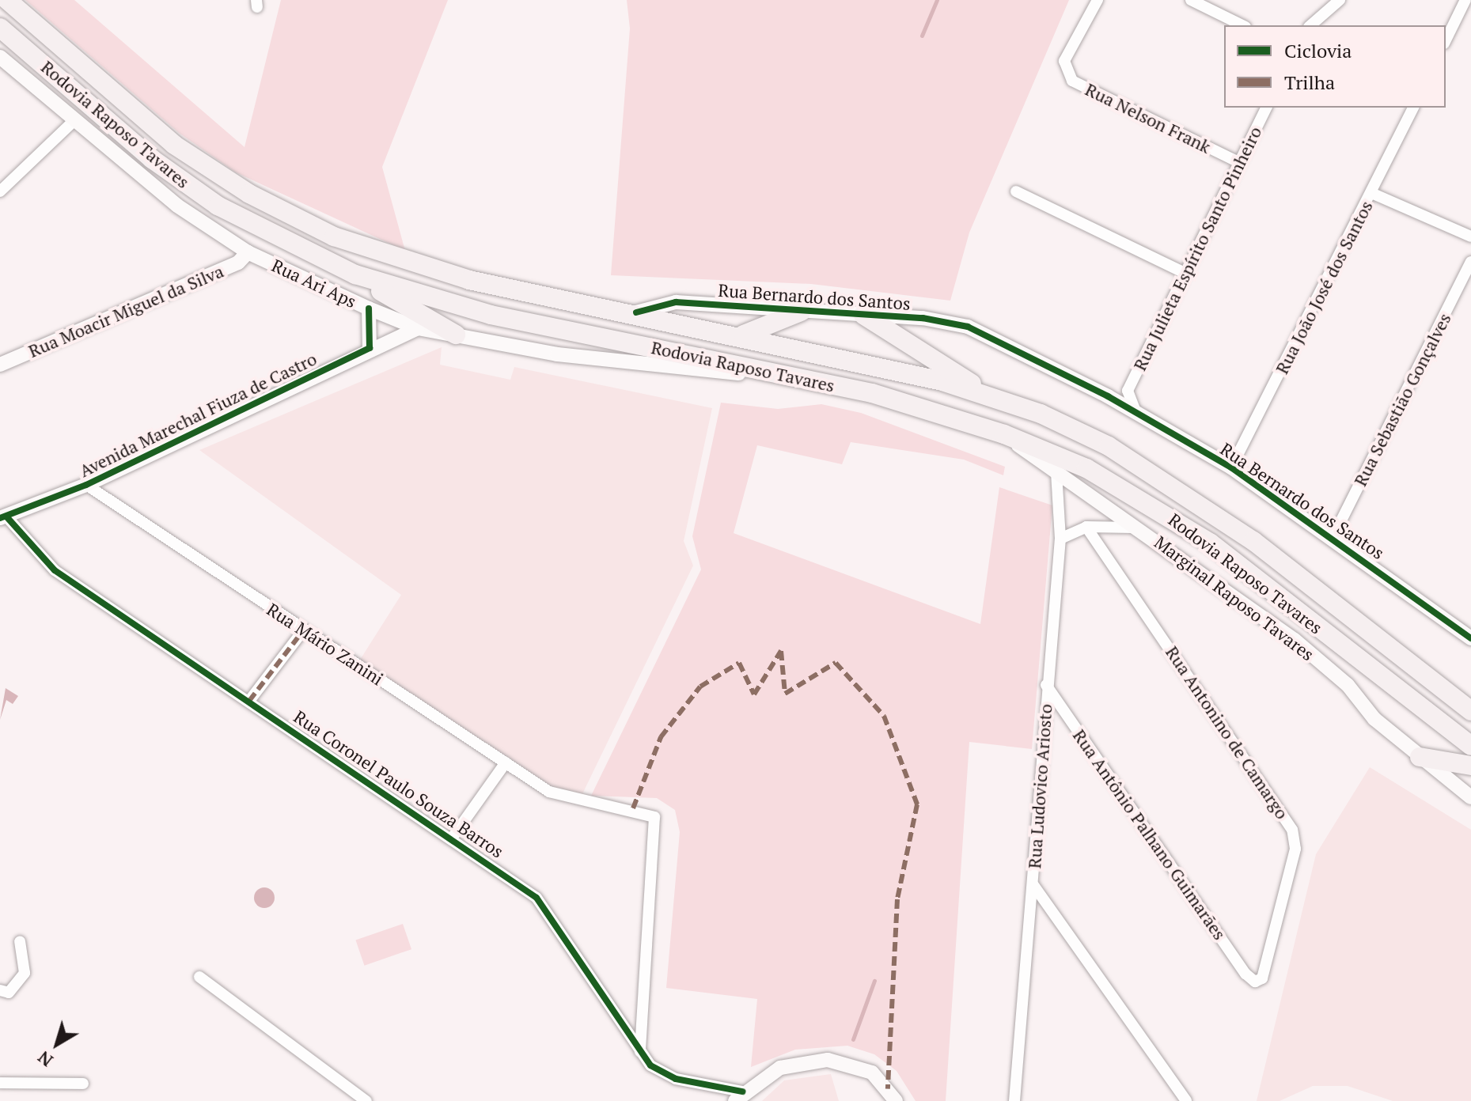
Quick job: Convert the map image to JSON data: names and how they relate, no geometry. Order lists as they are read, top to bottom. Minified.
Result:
{"streets":{"highway":["Rodovia Raposo Tavares"],"street":["Rua Nelson Frank","Rua Julieta Espírito Santo Pinheiro","Rua Ari Aps","Rua João José dos Santos","Rua Bernardo dos Santos","Rua Moacir Miguel da Silva","Rua Sebastião Gonçalves","Avenida Marechal Fiuza de Castro","Marginal Raposo Tavares","Rua Mário Zanini","Rua Antonino de Camargo","Rua Coronel Paulo Souza Barros","Rua Ludovico Ariosto","Rua Antônio Palhano Guimarães"]},"crossings":[["Rua Nelson Frank","Rua Julieta Espírito Santo Pinheiro"],["Rodovia Raposo Tavares","Rua Ari Aps"],["Rodovia Raposo Tavares","Rua Bernardo dos Santos"],["Rodovia Raposo Tavares","Marginal Raposo Tavares"],["Rua Julieta Espírito Santo Pinheiro","Rua Bernardo dos Santos"],["Rua Ari Aps","Rua Moacir Miguel da Silva"],["Rua Ari Aps","Avenida Marechal Fiuza de Castro"],["Rua João José dos Santos","Rua Bernardo dos Santos"],["Rua Bernardo dos Santos","Rua Sebastião Gonçalves"],["Avenida Marechal Fiuza de Castro","Rua Mário Zanini"],["Avenida Marechal Fiuza de Castro","Rua Coronel Paulo Souza Barros"],["Marginal Raposo Tavares","Rua Ludovico Ariosto"],["Rua Mário Zanini","Rua Coronel Paulo Souza Barros"],["Rua Antonino de Camargo","Rua Antônio Palhano Guimarães"],["Rua Ludovico Ariosto","Rua Antônio Palhano Guimarães"]],"legend":["Ciclovia","Trilha"],"north":"bottom left"}
